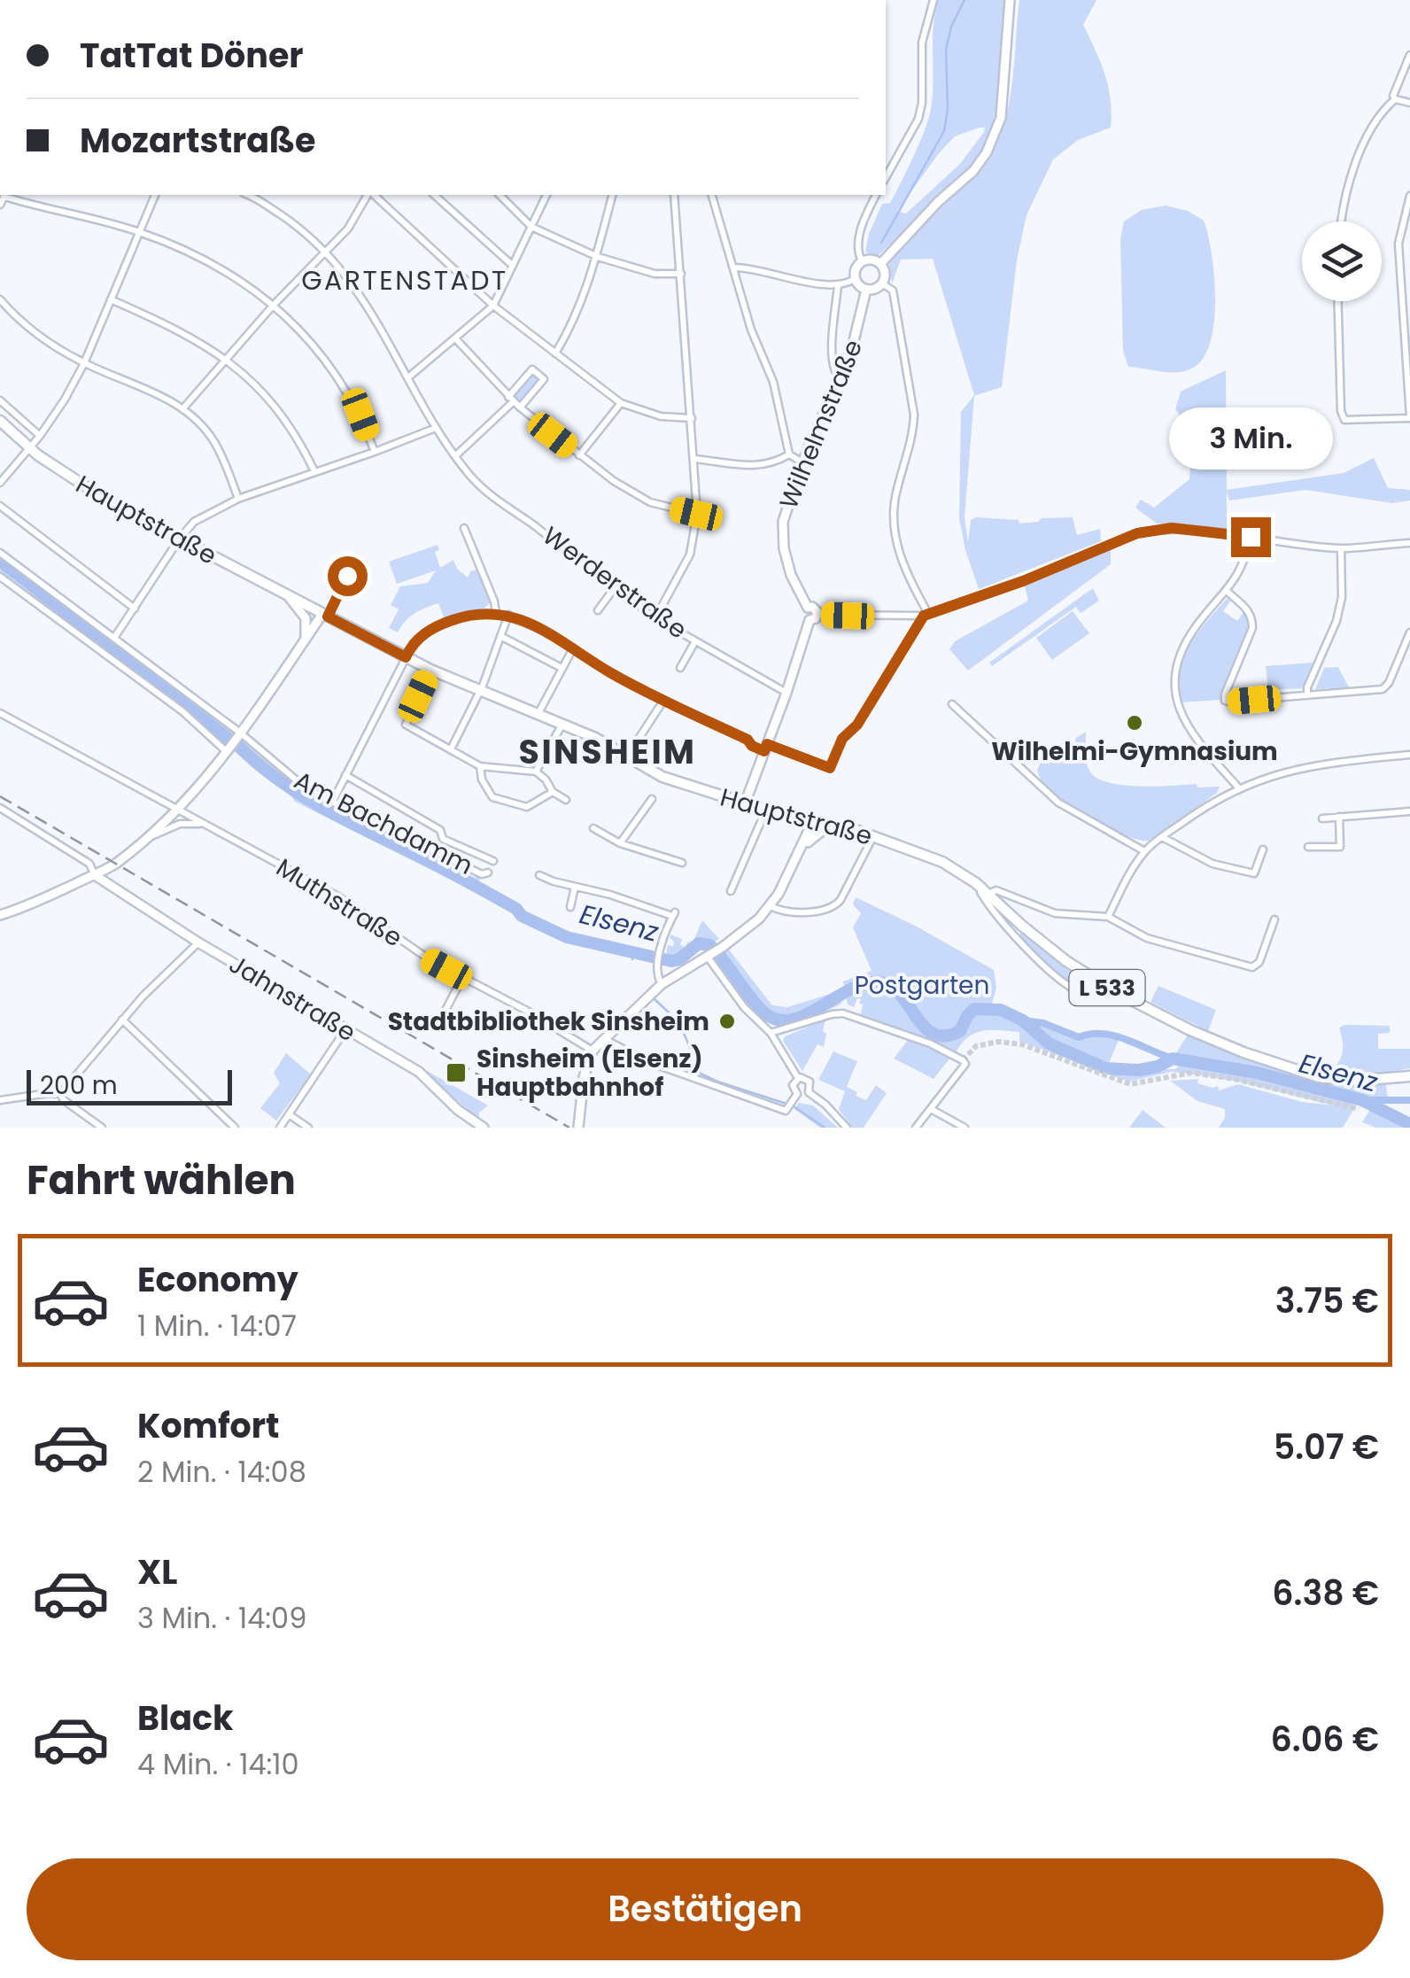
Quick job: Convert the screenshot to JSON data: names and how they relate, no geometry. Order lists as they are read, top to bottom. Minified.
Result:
{"streets":{"main road":["Wilhelmstraße","Hauptstraße","L 533","Jahnstraße"],"street":["Werderstraße","Am Bachdamm","Muthstraße"]},"districts":["GARTENSTADT","SINSHEIM"],"water":["Elsenz"],"parks":["Postgarten"],"places":{"other":["Wilhelmi-Gymnasium","Stadtbibliothek Sinsheim"],"transit":["Sinsheim (Elsenz) Hauptbahnhof"]},"scale_bar":"200 m","page":{"banner":["TatTat Döner","Mozartstraße"],"bubble":"3 Min.","scale":"200 m","heading":"Fahrt wählen","list":[{"name":"Economy","note":"1 Min. · 14:07","value":"3.75 €"},{"name":"Komfort","note":"2 Min. · 14:08","value":"5.07 €"},{"name":"XL","note":"3 Min. · 14:09","value":"6.38 €"},{"name":"Black","note":"4 Min. · 14:10","value":"6.06 €"}],"buttons":"Bestätigen"}}
